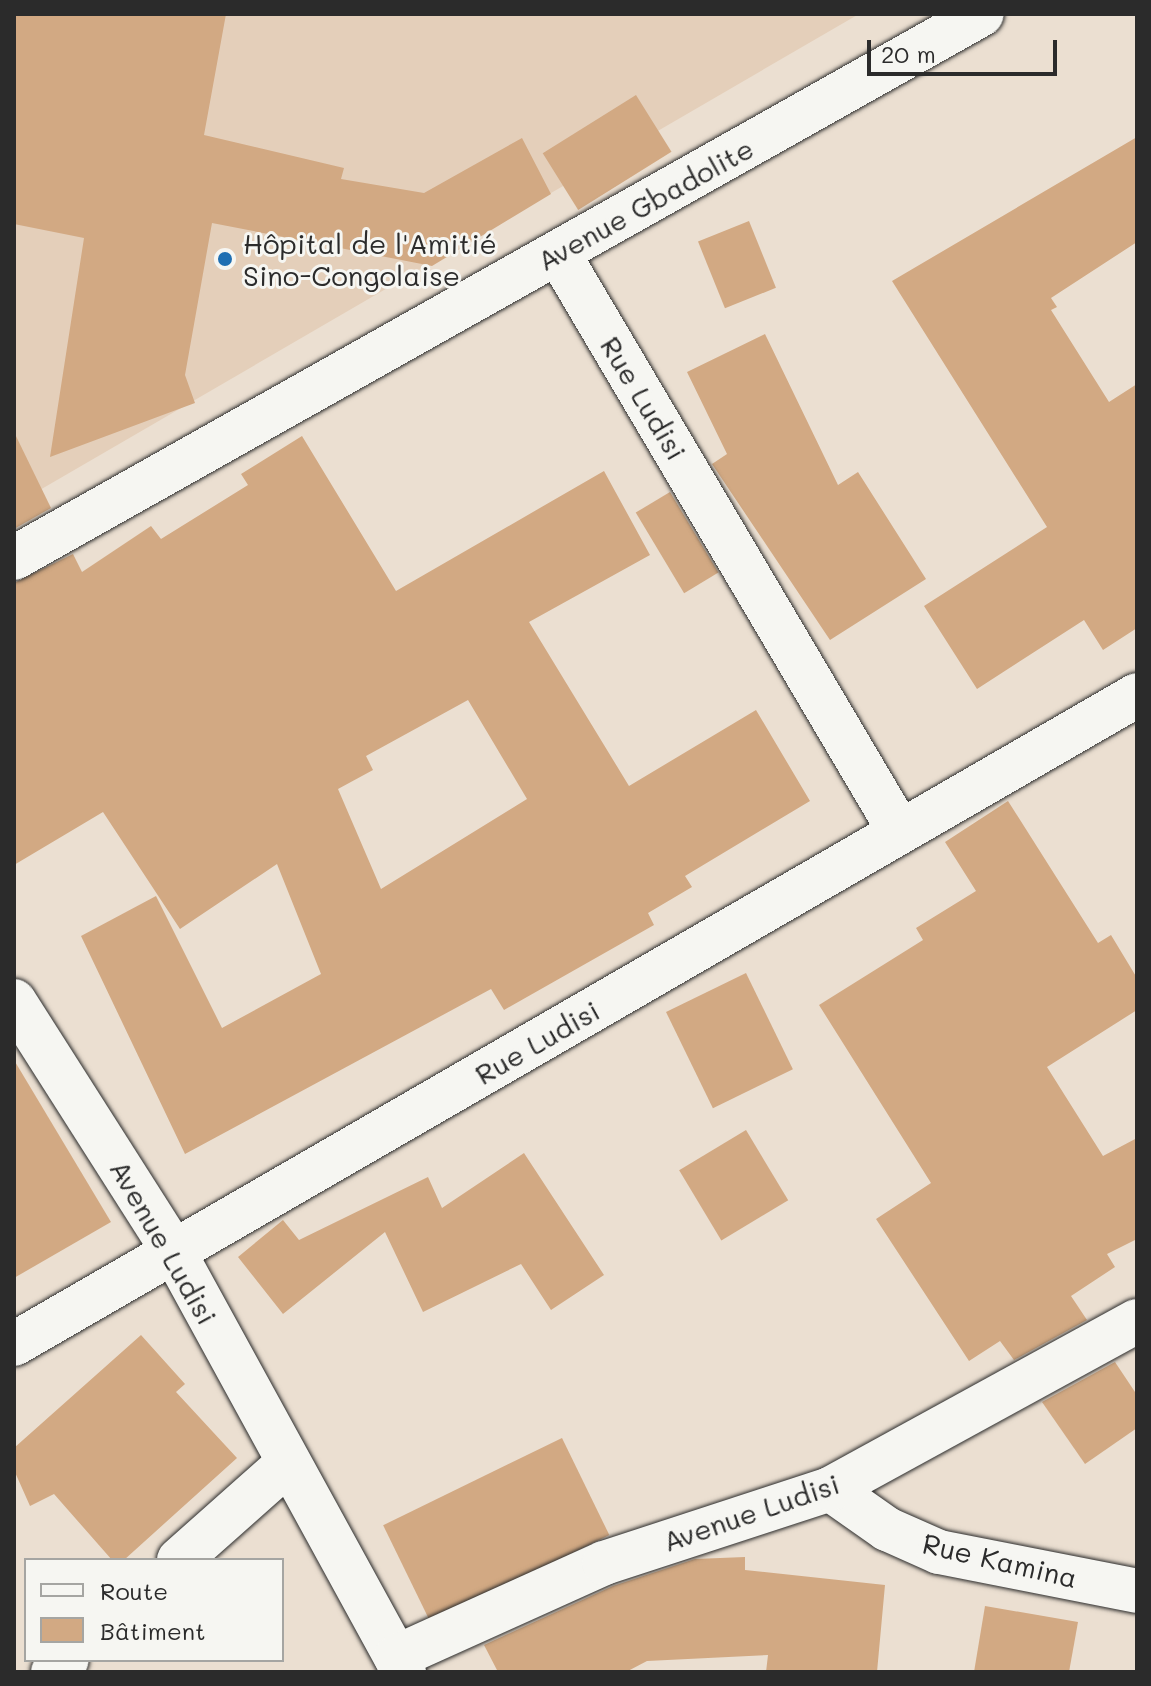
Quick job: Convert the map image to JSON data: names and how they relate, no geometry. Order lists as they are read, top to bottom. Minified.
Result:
{"streets":{"street":["Avenue Gbadolite","Rue Ludisi","Avenue Ludisi","Rue Kamina"]},"crossings":[["Avenue Gbadolite","Rue Ludisi"],["Rue Ludisi","Avenue Ludisi"],["Avenue Ludisi","Rue Kamina"]],"places":["Hôpital de l'Amitié Sino-Congolaise"],"legend":["Route","Bâtiment"],"scale_bar":"20 m"}
